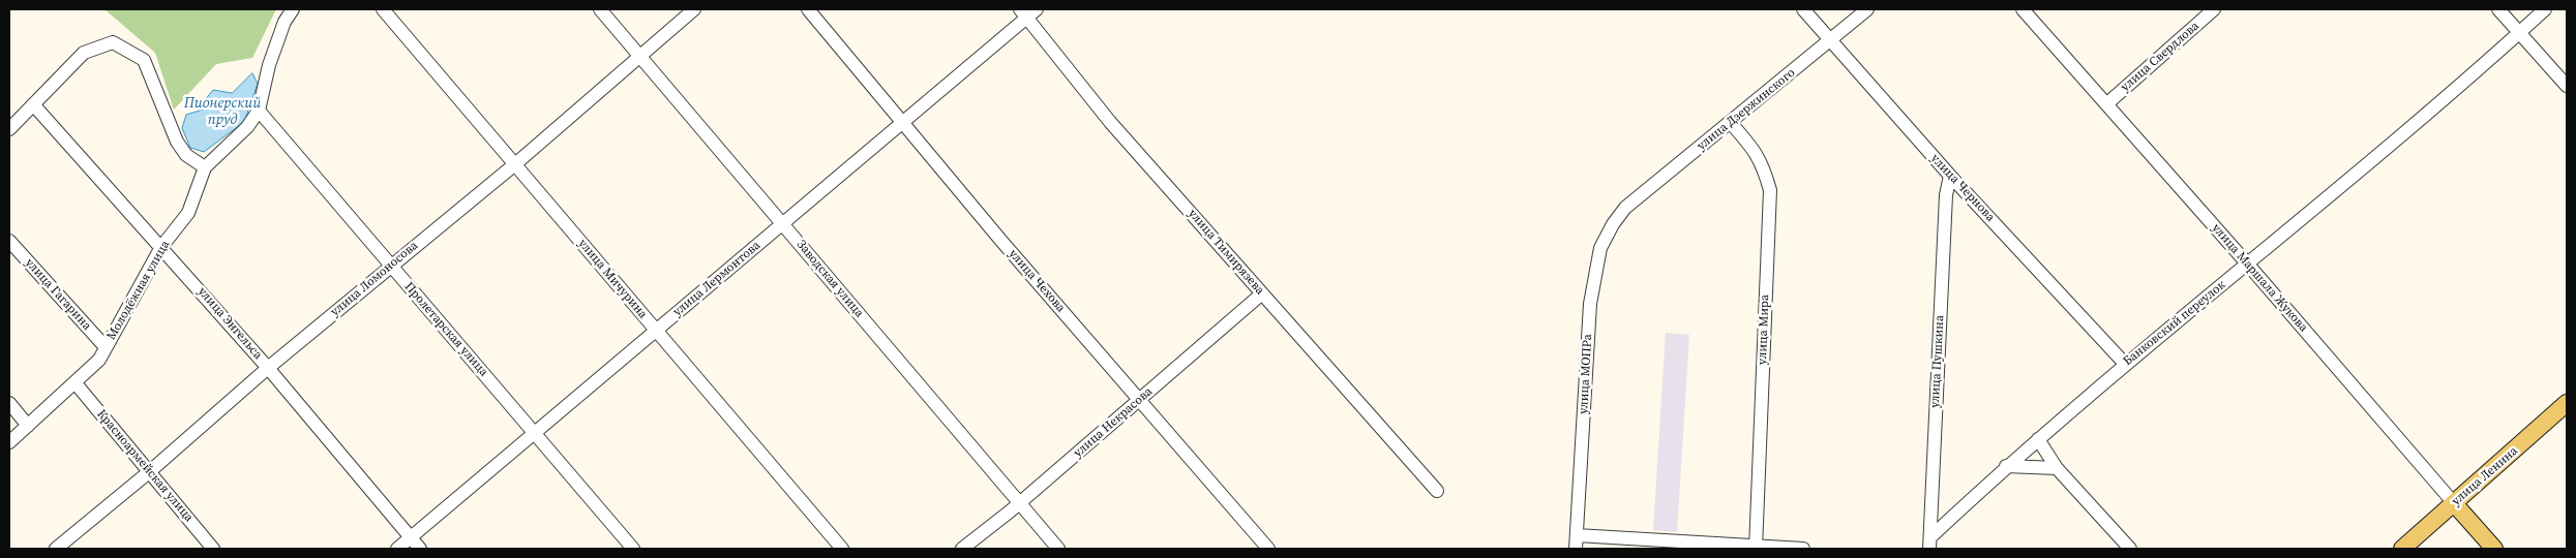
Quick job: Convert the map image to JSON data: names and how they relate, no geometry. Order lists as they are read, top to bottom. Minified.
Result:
{"streets":{"main road":["улица Маршала Жукова","улица Ленина"],"street":["улица Свердлова","улица Дзержинского","улица Чернова","улица Тимирязева","улица Ломоносова","улица Мичурина","улица Лермонтова","Заводская улица","улица Чехова","Молодёжная улица","улица Гагарина","улица Энгельса","Банковский переулок","Пролетарская улица","улица Мира","улица Пушкина","улица МОПРа","улица Некрасова","Красноармейская улица"]},"crossings":[["улица Свердлова","улица Маршала Жукова"],["улица Дзержинского","улица Чернова"],["улица Дзержинского","улица Мира"],["улица Дзержинского","улица МОПРа"],["улица Чернова","Банковский переулок"],["улица Чернова","улица Пушкина"],["улица Тимирязева","улица Лермонтова"],["улица Тимирязева","улица Некрасова"],["улица Маршала Жукова","Банковский переулок"],["улица Маршала Жукова","улица Ленина"],["улица Ломоносова","улица Мичурина"],["улица Ломоносова","Заводская улица"],["улица Ломоносова","улица Энгельса"],["улица Ломоносова","Пролетарская улица"],["улица Ломоносова","Красноармейская улица"],["улица Мичурина","улица Лермонтова"],["улица Лермонтова","Заводская улица"],["улица Лермонтова","улица Чехова"],["улица Лермонтова","улица Энгельса"],["улица Лермонтова","Пролетарская улица"],["Заводская улица","улица Некрасова"],["улица Чехова","улица Некрасова"],["Молодёжная улица","улица Гагарина"],["Молодёжная улица","улица Энгельса"],["Молодёжная улица","Пролетарская улица"],["Молодёжная улица","Красноармейская улица"],["Банковский переулок","улица Пушкина"]],"water":["Пионерский пруд"]}
